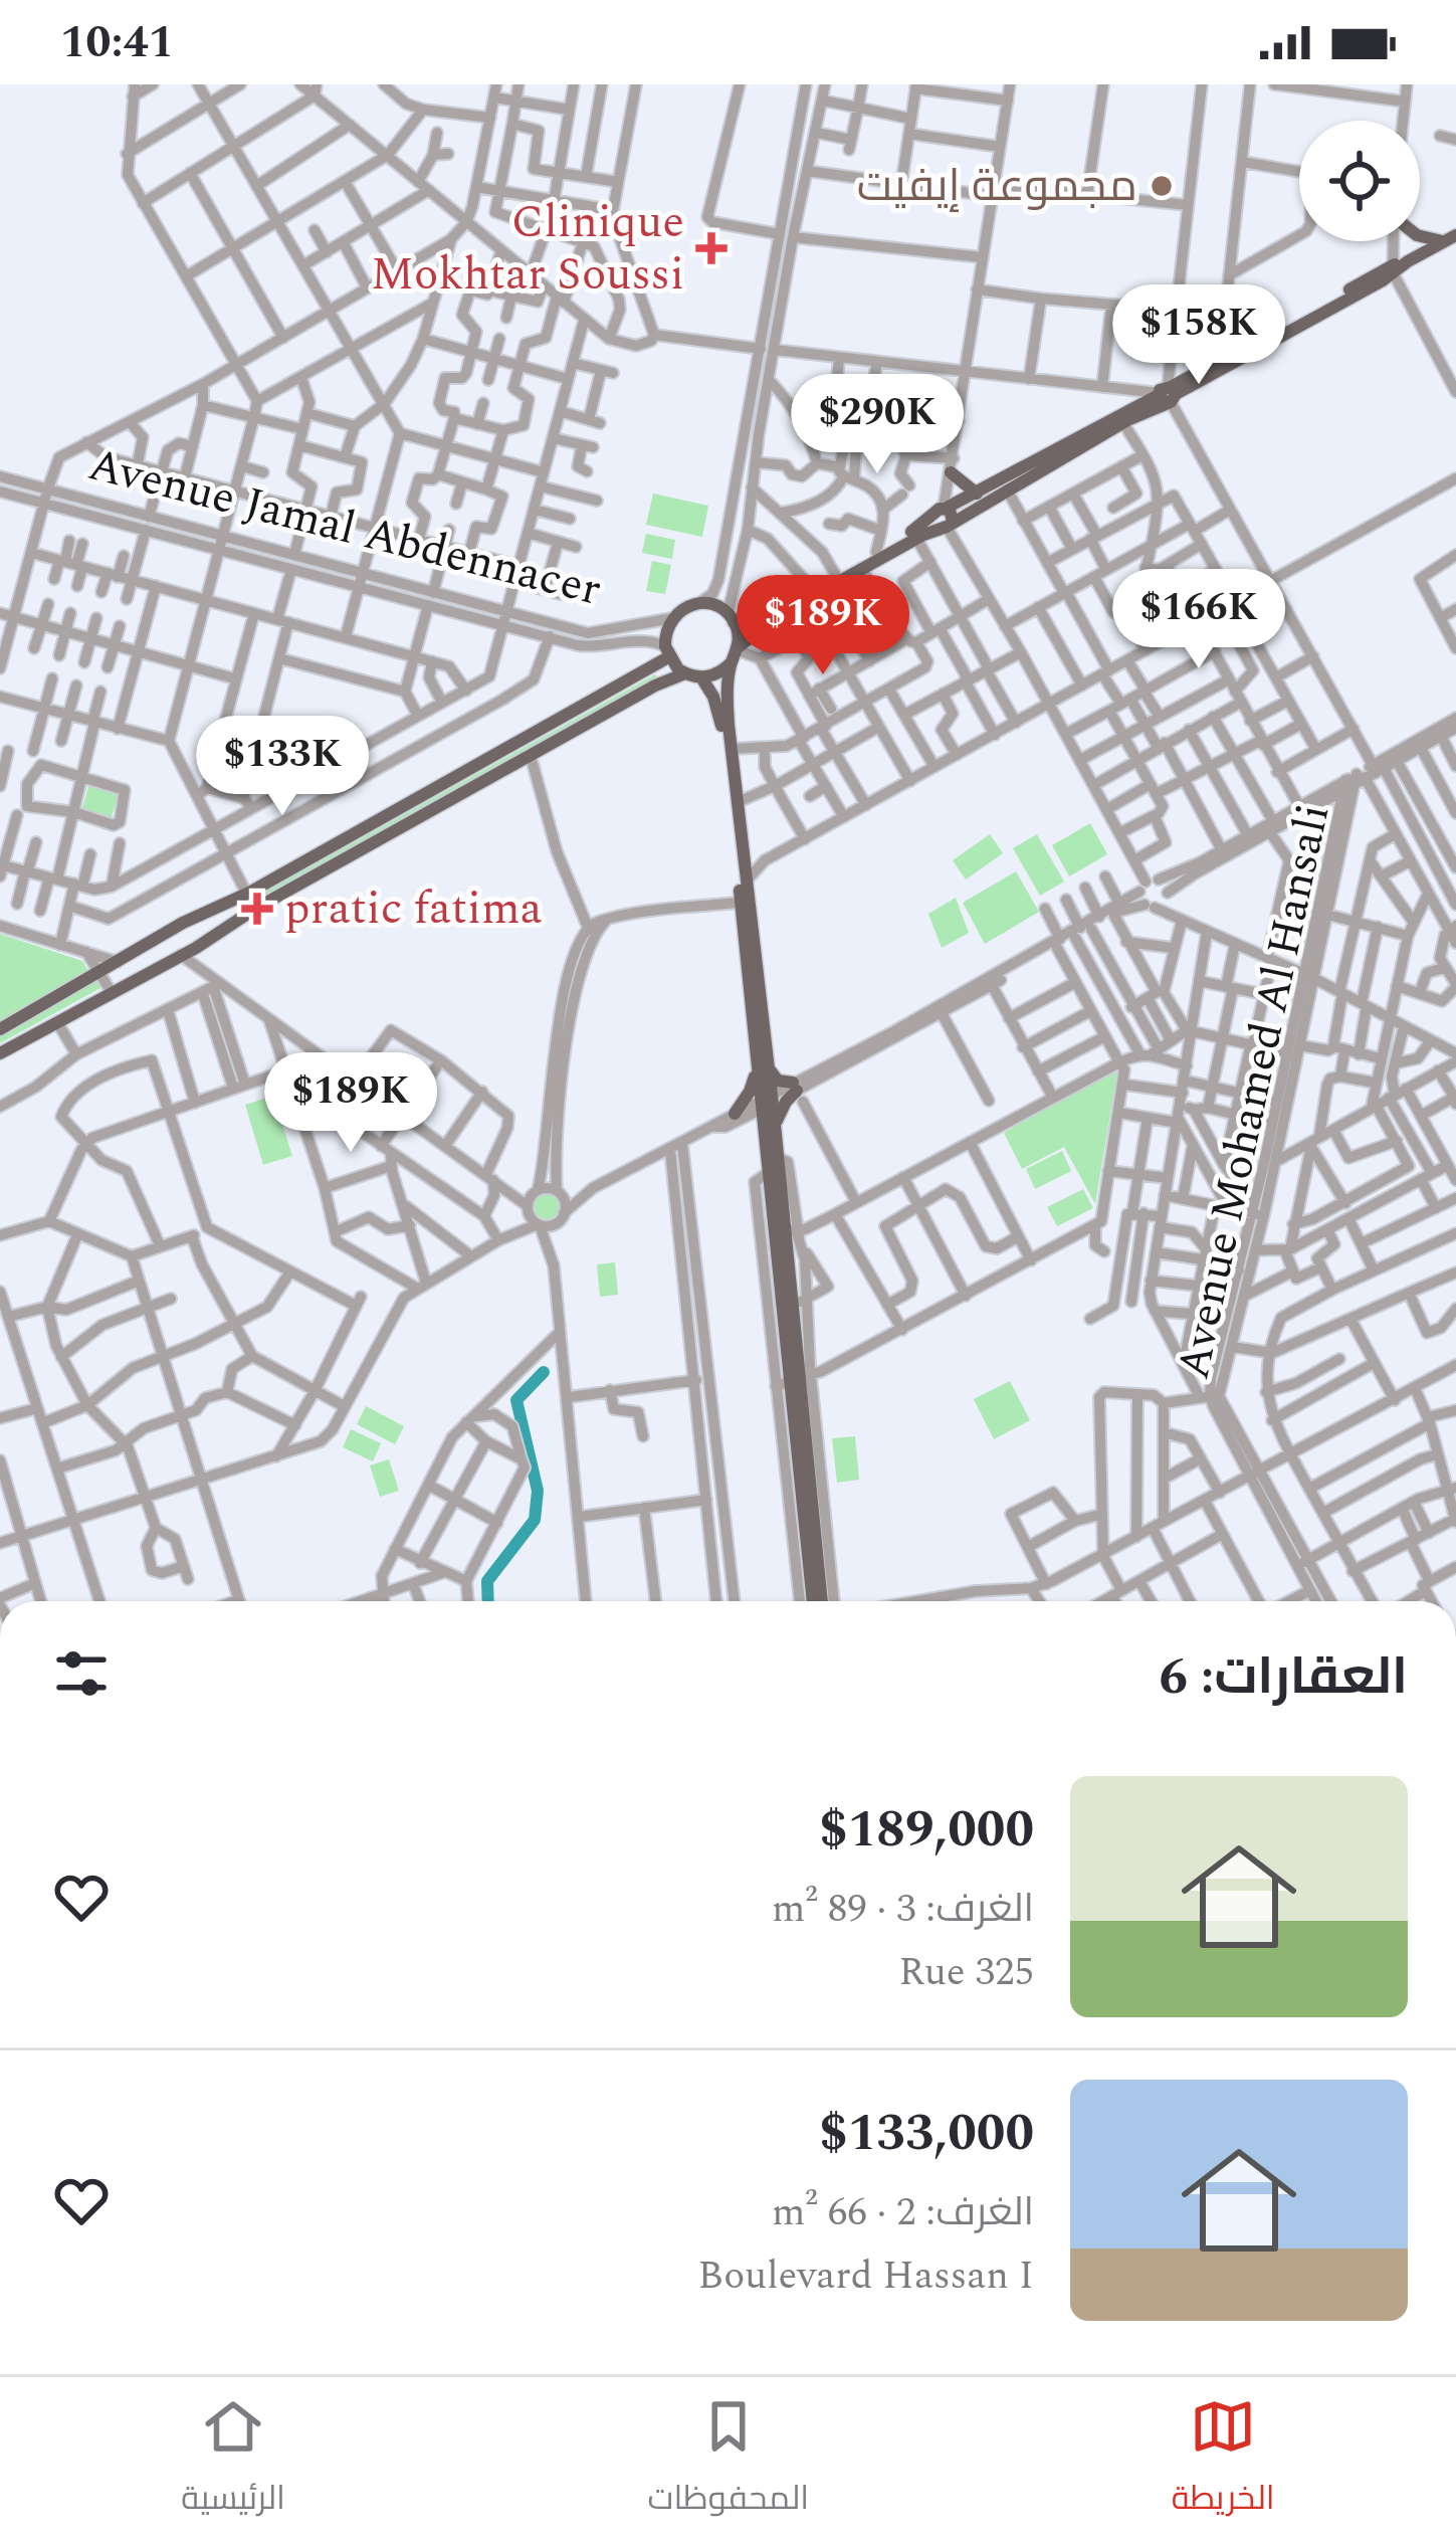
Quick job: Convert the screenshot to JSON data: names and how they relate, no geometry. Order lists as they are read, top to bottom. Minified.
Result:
{"streets":{"street":["Avenue Jamal Abdennacer","Avenue Mohamed Al Hansali"]},"places":{"other":["مجموعة إيفيت"],"health":["Clinique Mokhtar Soussi","pratic fatima"]},"page":{"status":"10:41","price":["$158K","$290K","$166K","$189K","$133K","$189K"],"heading":"العقارات: 6","list":[{"name":"$189,000","note":"الغرف: 3 · 89 m² · Rue 325"},{"name":"$133,000","note":"الغرف: 2 · 66 m² · Boulevard Hassan I"}],"tabs":["الخريطة","المحفوظات","الرئيسية"]}}
